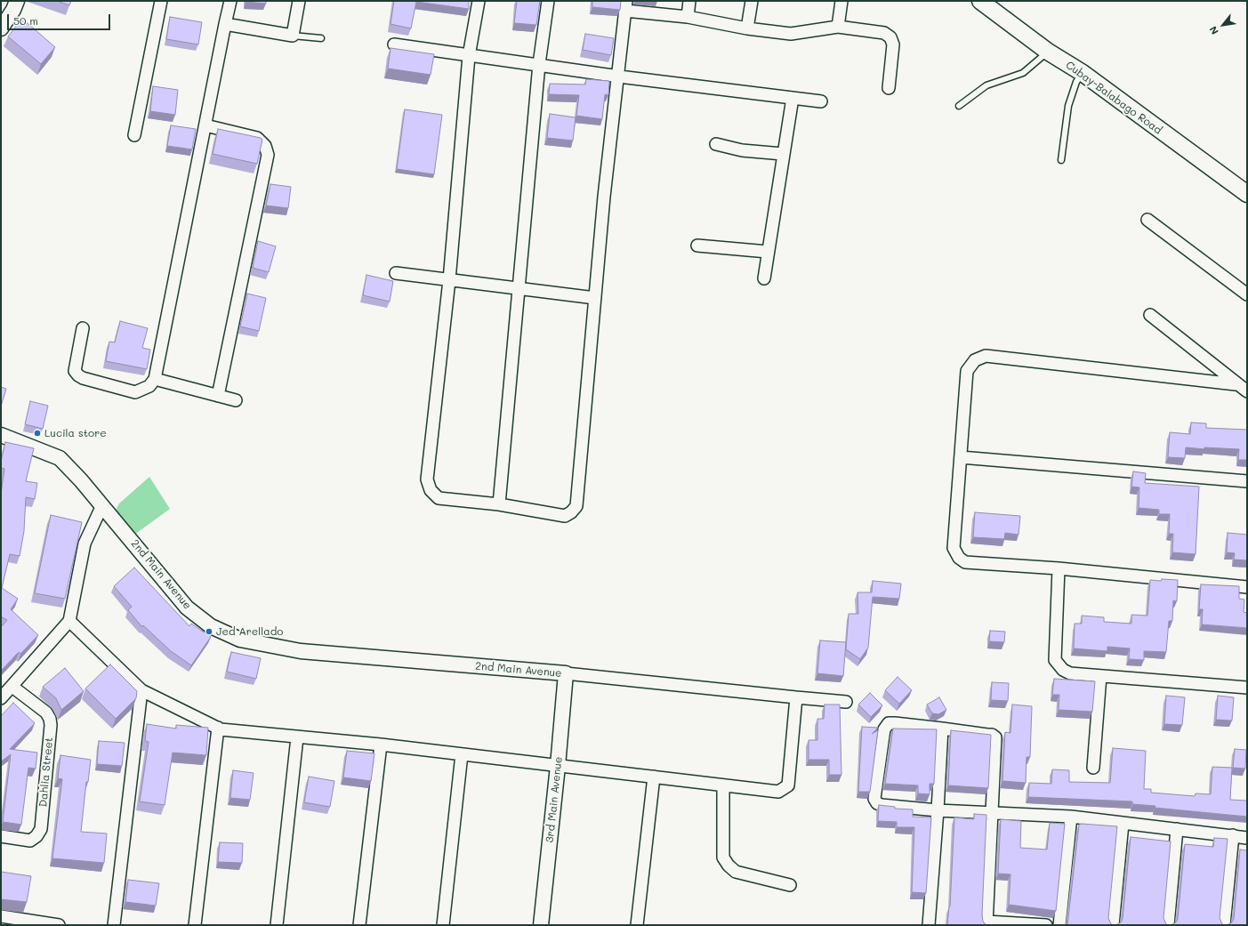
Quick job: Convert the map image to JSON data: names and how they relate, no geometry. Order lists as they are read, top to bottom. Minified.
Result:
{"streets":{"main road":["Cubay-Balabago Road"],"street":["2nd Main Avenue","Dahlia Street","3rd Main Avenue"]},"crossings":[["2nd Main Avenue","3rd Main Avenue"]],"places":["Lucila store","Jed Arellado"],"scale_bar":"50 m","north":"bottom left"}
